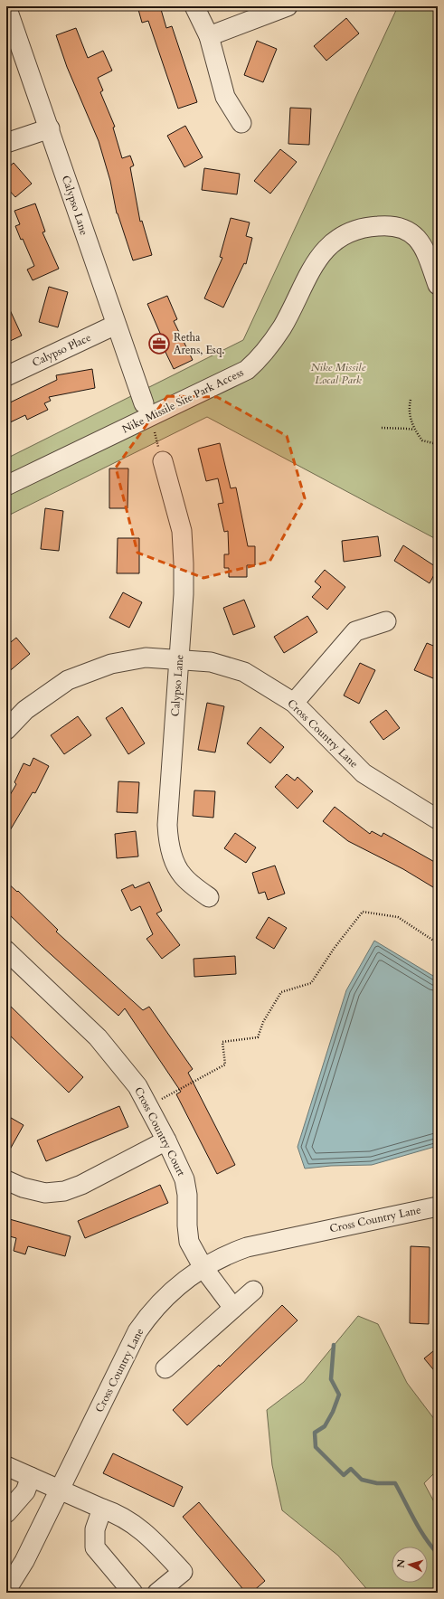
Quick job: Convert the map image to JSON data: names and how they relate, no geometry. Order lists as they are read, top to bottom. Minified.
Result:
{"streets":{"street":["Calypso Lane","Calypso Place","Nike Missile Site Park Access","Cross Country Lane","Cross Country Court"]},"crossings":[["Calypso Lane","Calypso Place"],["Calypso Lane","Cross Country Lane"],["Cross Country Lane","Cross Country Court"]],"parks":["Nike Missile Local Park"],"places":{"office":["Retha Arens, Esq."]},"north":"left"}
